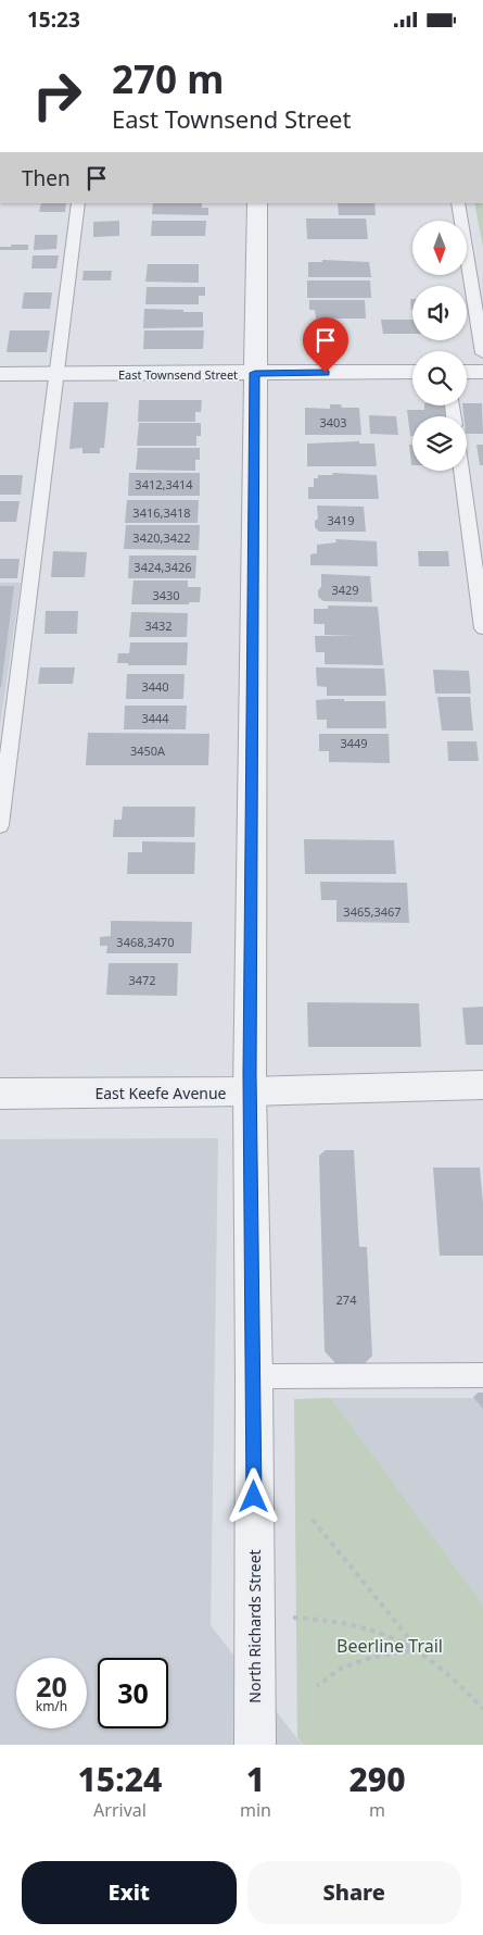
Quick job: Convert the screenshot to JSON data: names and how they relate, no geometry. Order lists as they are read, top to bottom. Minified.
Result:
{"streets":{"street":["East Townsend Street","East Keefe Avenue","North Richards Street"]},"crossings":[["East Townsend Street","North Richards Street"],["East Keefe Avenue","North Richards Street"]],"parks":["Beerline Trail"],"house_numbers":["3403","3412,3414","3416,3418","3419","3420,3422","3424,3426","3429","3430","3432","3440","3444","3449","3450A","3465,3467","3468,3470","3472","274"],"north":"bottom","page":{"status":"15:23","turn":["270 m","East Townsend Street"],"then":"Then","speed":"20 km/h","limit":"30","eta":["15:24","Arrival","1","min","290","m"],"buttons":["Exit","Share"]}}
